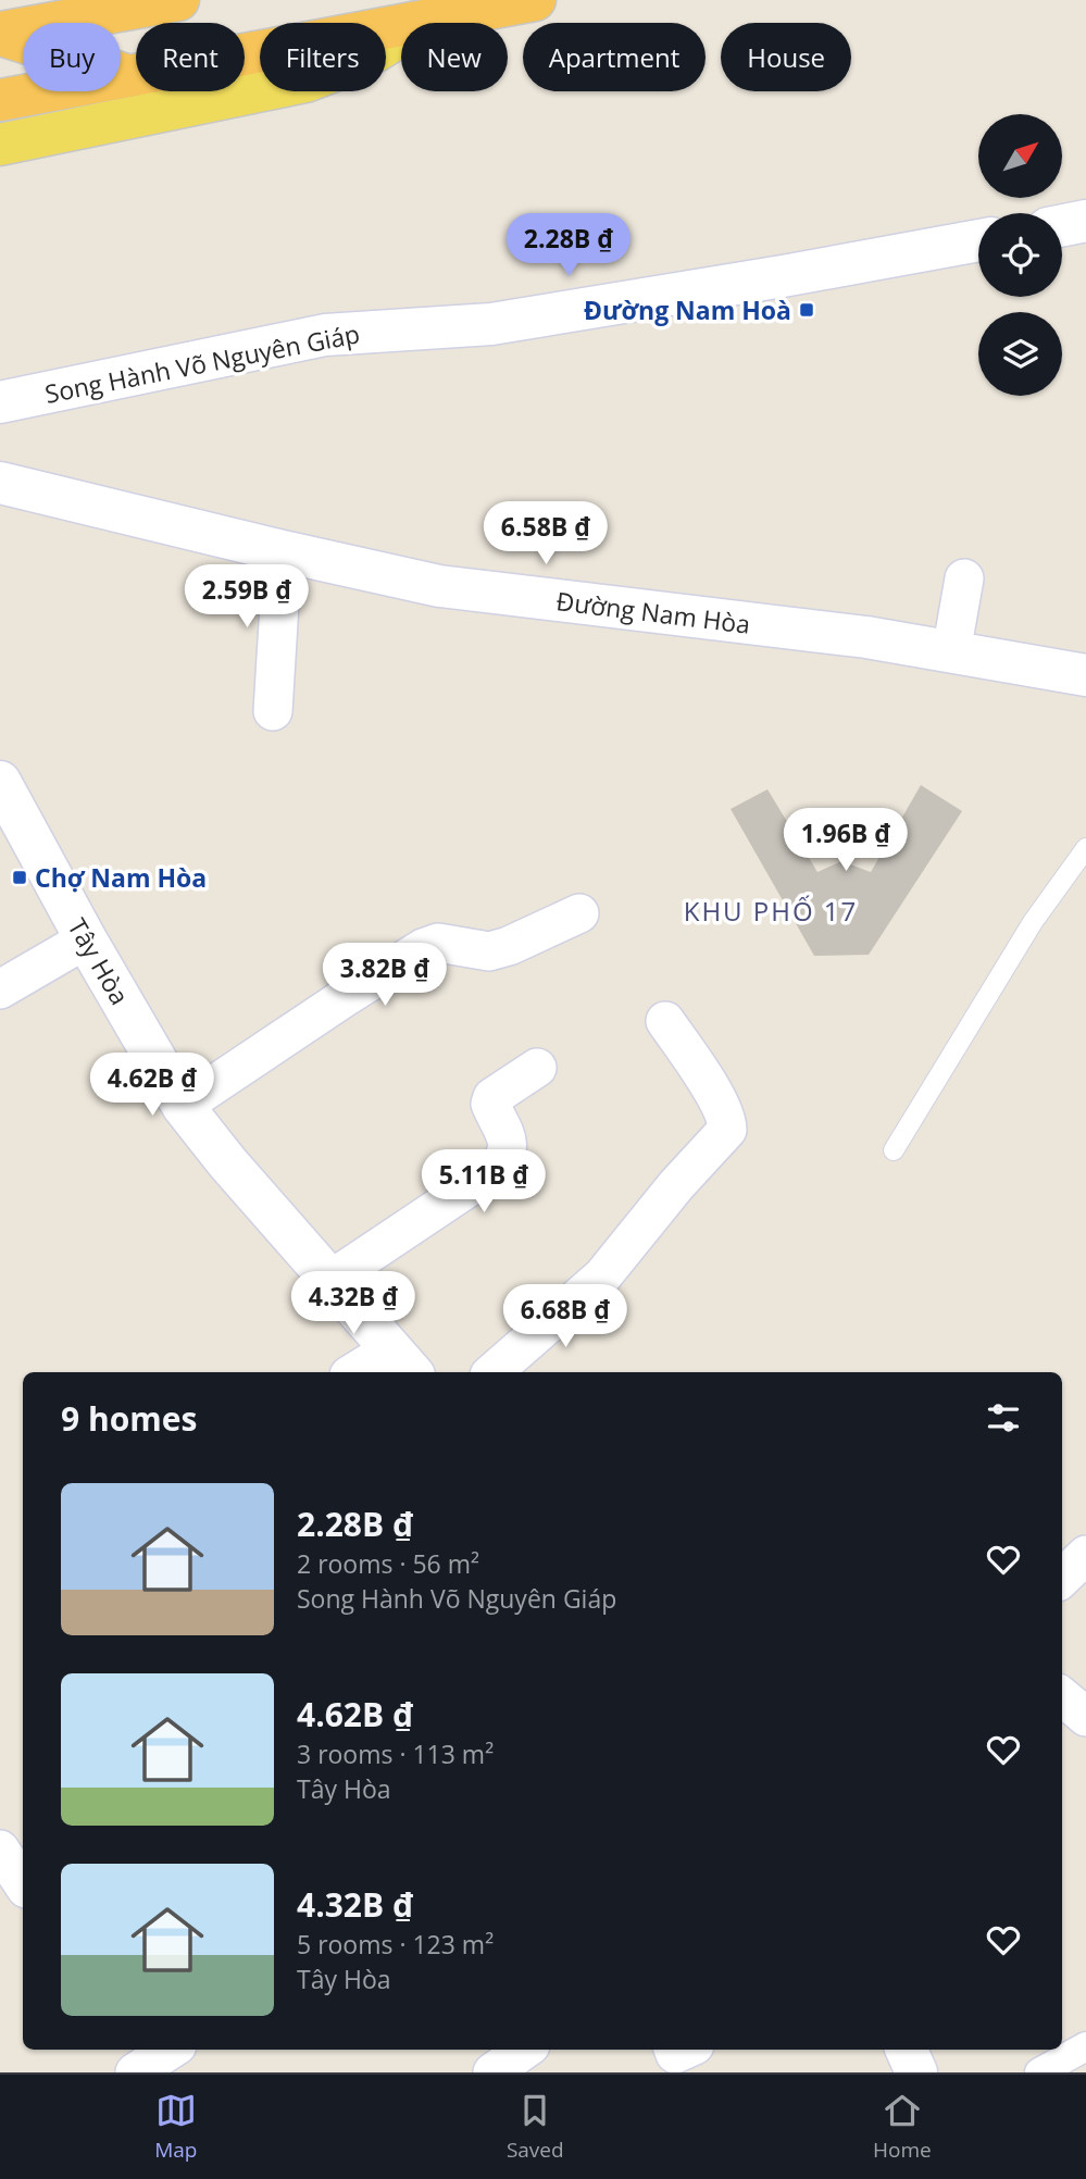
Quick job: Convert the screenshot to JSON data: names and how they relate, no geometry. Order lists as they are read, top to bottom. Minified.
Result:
{"streets":{"main road":["Song Hành Võ Nguyên Giáp","Đường Nam Hòa","Tây Hòa"]},"districts":["KHU PHỐ 17"],"places":{"transit":["Đường Nam Hoà","Chợ Nam Hòa"]},"north":"top right","page":{"chip":["Buy","Rent","Filters","New","Apartment","House"],"price":["2.28B ₫","6.58B ₫","2.59B ₫","1.96B ₫","3.82B ₫","4.62B ₫","5.11B ₫","4.32B ₫","6.68B ₫"],"heading":"9 homes","list":[{"name":"2.28B ₫","note":"2 rooms · 56 m² · Song Hành Võ Nguyên Giáp"},{"name":"4.62B ₫","note":"3 rooms · 113 m² · Tây Hòa"},{"name":"4.32B ₫","note":"5 rooms · 123 m² · Tây Hòa"}],"tabs":["Map","Saved","Home"]}}
